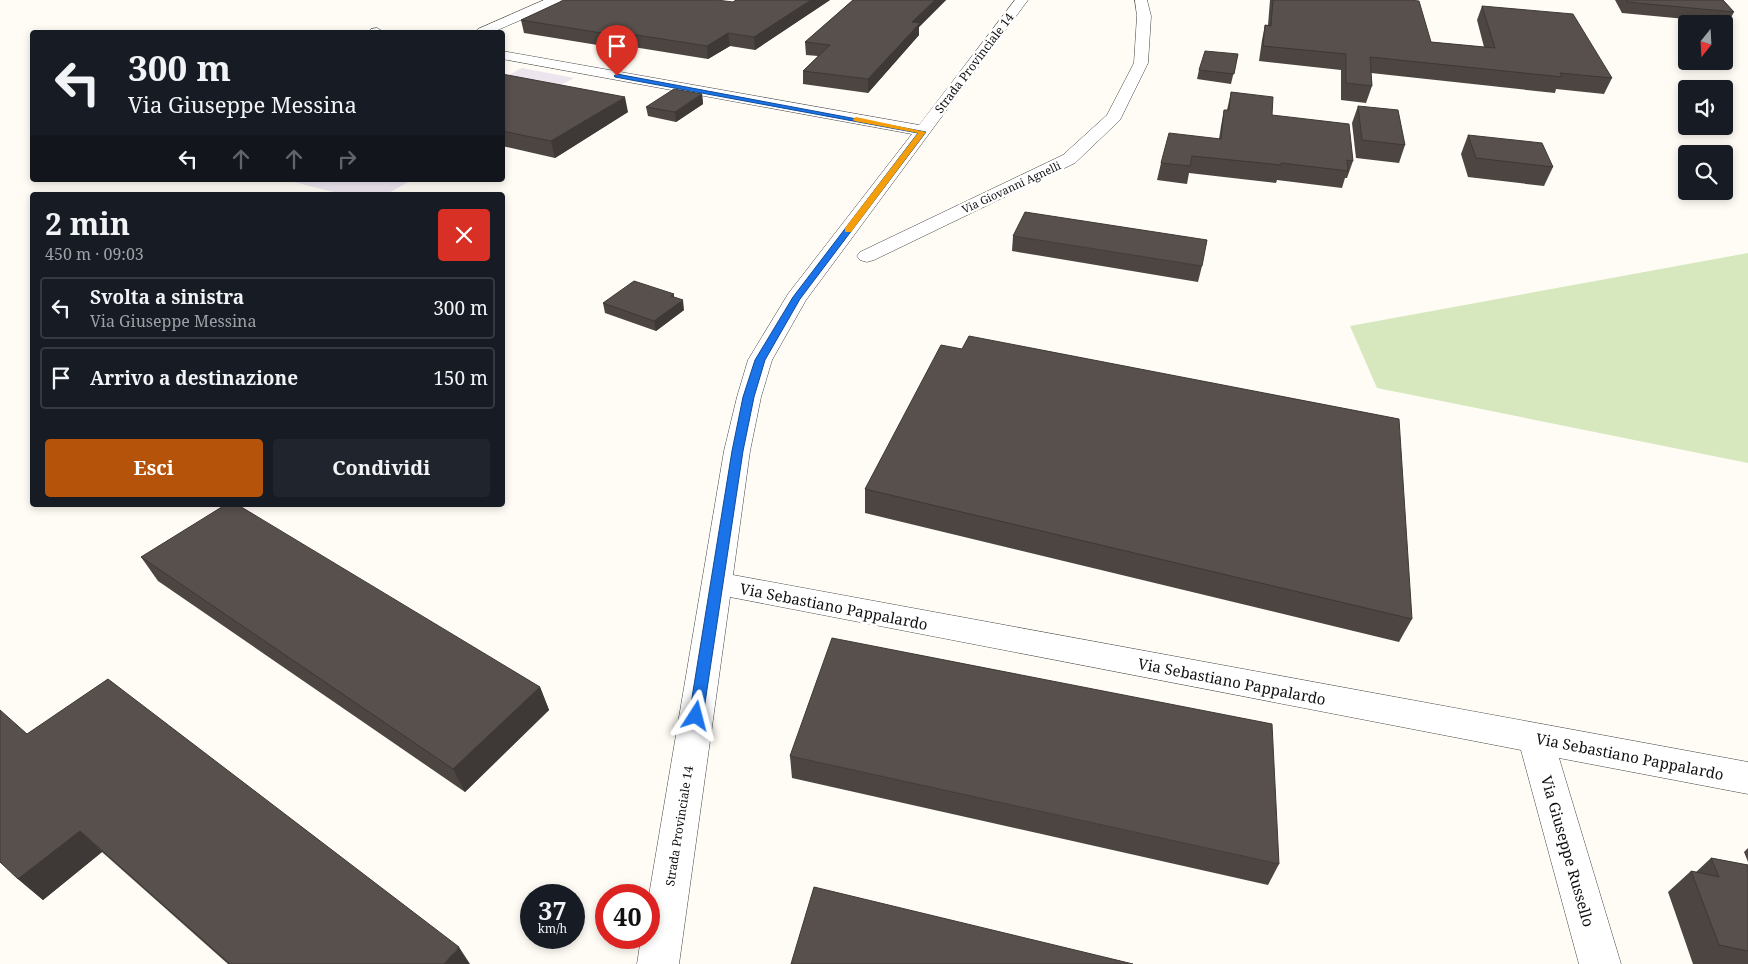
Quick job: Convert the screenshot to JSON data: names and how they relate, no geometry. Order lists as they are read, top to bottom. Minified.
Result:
{"streets":{"street":["Strada Provinciale 14","Via Giovanni Agnelli","Via Sebastiano Pappalardo","Via Giuseppe Russello"]},"crossings":[["Strada Provinciale 14","Via Sebastiano Pappalardo"],["Via Sebastiano Pappalardo","Via Giuseppe Russello"]],"north":"bottom","page":{"turn":["300 m","Via Giuseppe Messina"],"heading":["2 min","450 m · 09:03"],"list":[{"name":"Svolta a sinistra","note":"Via Giuseppe Messina","value":"300 m"},{"name":"Arrivo a destinazione","value":"150 m"}],"buttons":["Esci","Condividi"],"speed":"37 km/h","limit":"40"}}
